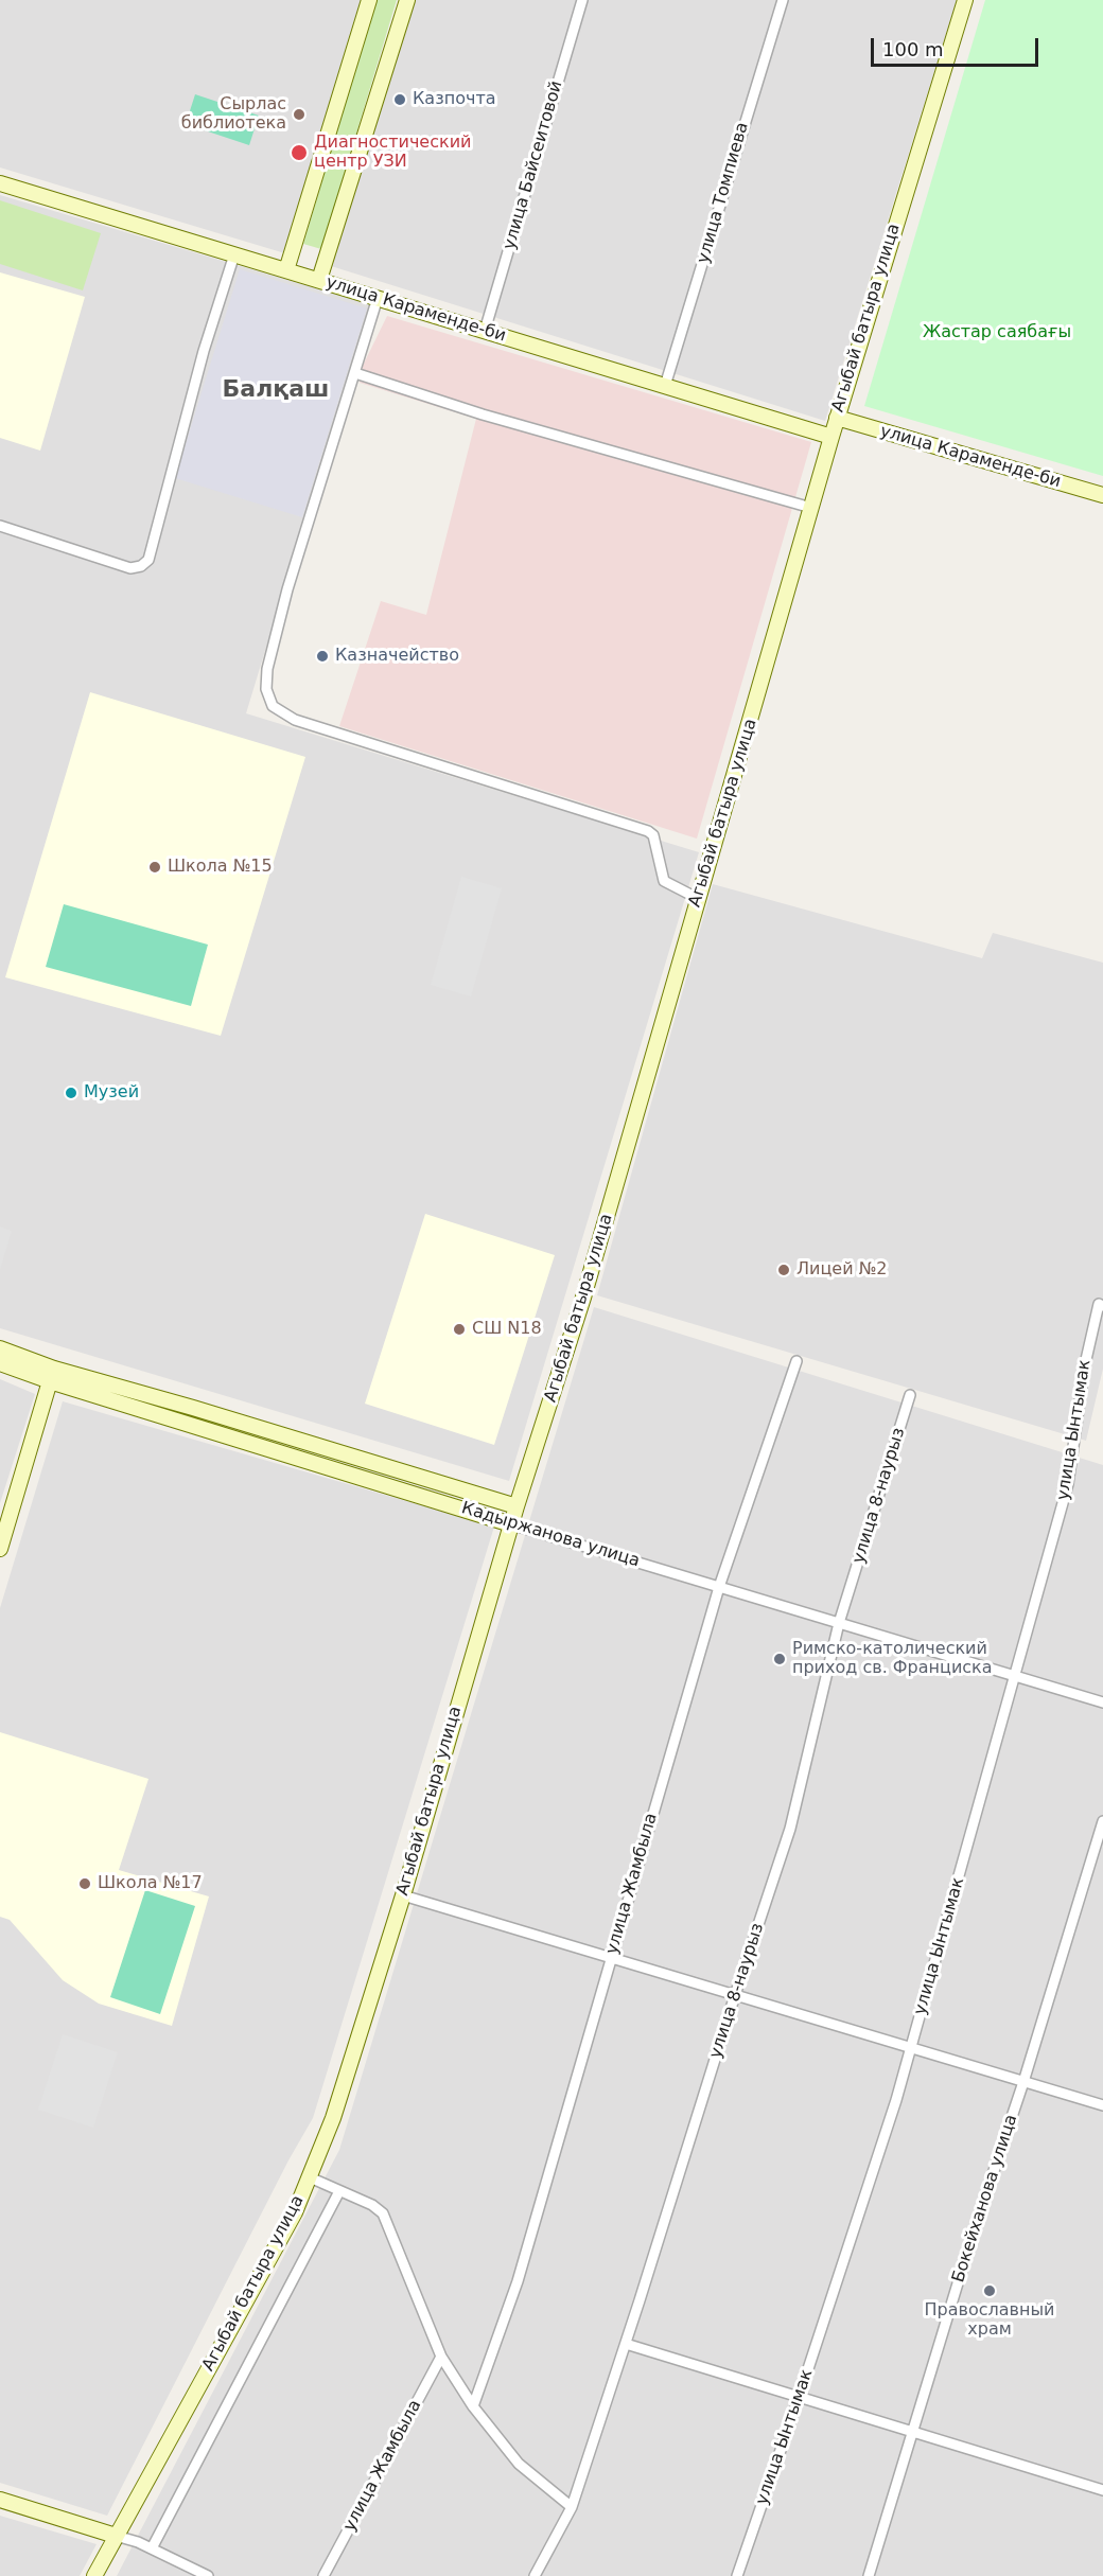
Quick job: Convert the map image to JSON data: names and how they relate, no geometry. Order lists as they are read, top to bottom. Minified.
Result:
{"streets":{"main road":["улица Караменде-би","Агыбай батыра улица","Кадыржанова улица"],"street":["улица Байсеитовой","улица Томпиева","улица Ынтымак","улица 8-наурыз","улица Жамбыла","Бокейханова улица"]},"crossings":[["улица Байсеитовой","улица Караменде-би"],["улица Томпиева","улица Караменде-би"],["улица Караменде-би","Агыбай батыра улица"],["Агыбай батыра улица","Кадыржанова улица"],["улица Ынтымак","Кадыржанова улица"],["улица 8-наурыз","Кадыржанова улица"],["Кадыржанова улица","улица Жамбыла"]],"districts":["Балқаш"],"parks":["Жастар саябағы"],"places":["Казпочта","Сырлас библиотека","Диагностический центр УЗИ","Казначейство","Школа №15","Музей","Лицей №2","СШ N18","Римско-католический приход св. Франциска","Школа №17","Православный храм"],"scale_bar":"100 m"}
